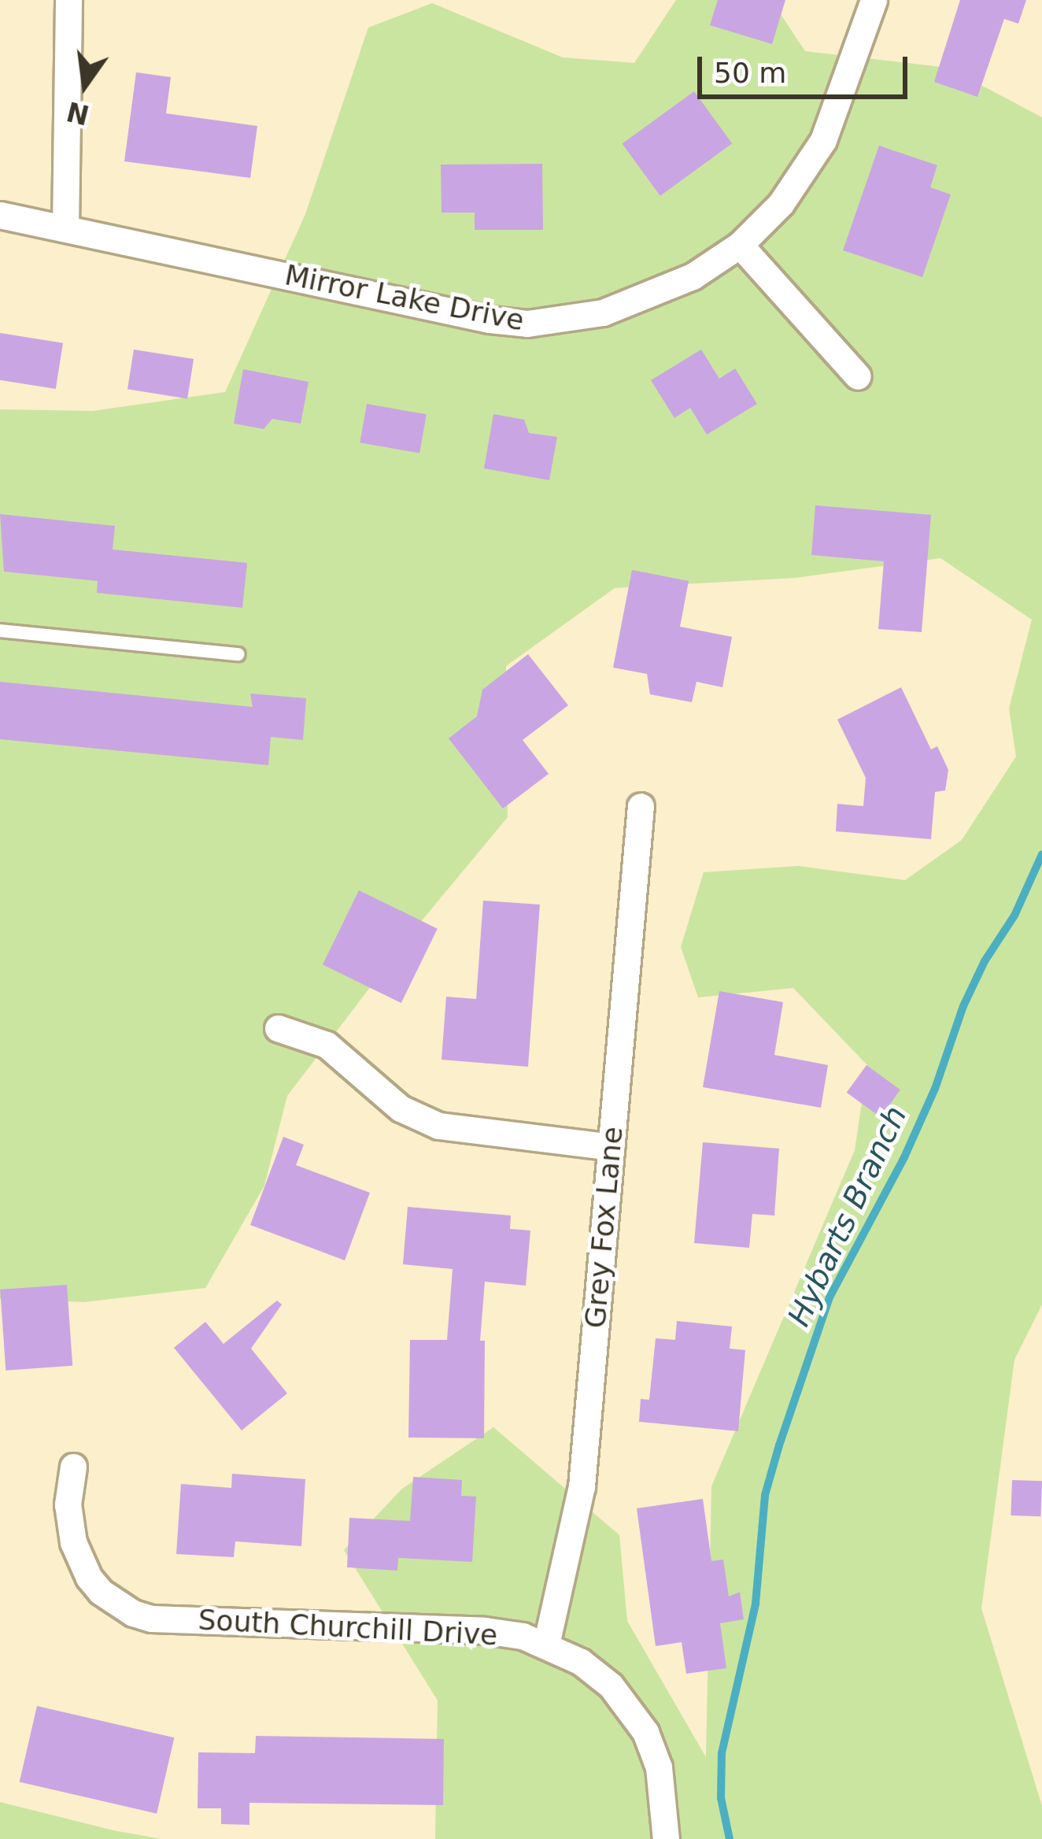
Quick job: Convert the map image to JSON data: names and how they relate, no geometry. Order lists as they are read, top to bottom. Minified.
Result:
{"streets":{"street":["Mirror Lake Drive","Grey Fox Lane","South Churchill Drive"]},"crossings":[["Grey Fox Lane","South Churchill Drive"]],"water":["Hybarts Branch"],"scale_bar":"50 m","north":"bottom"}
